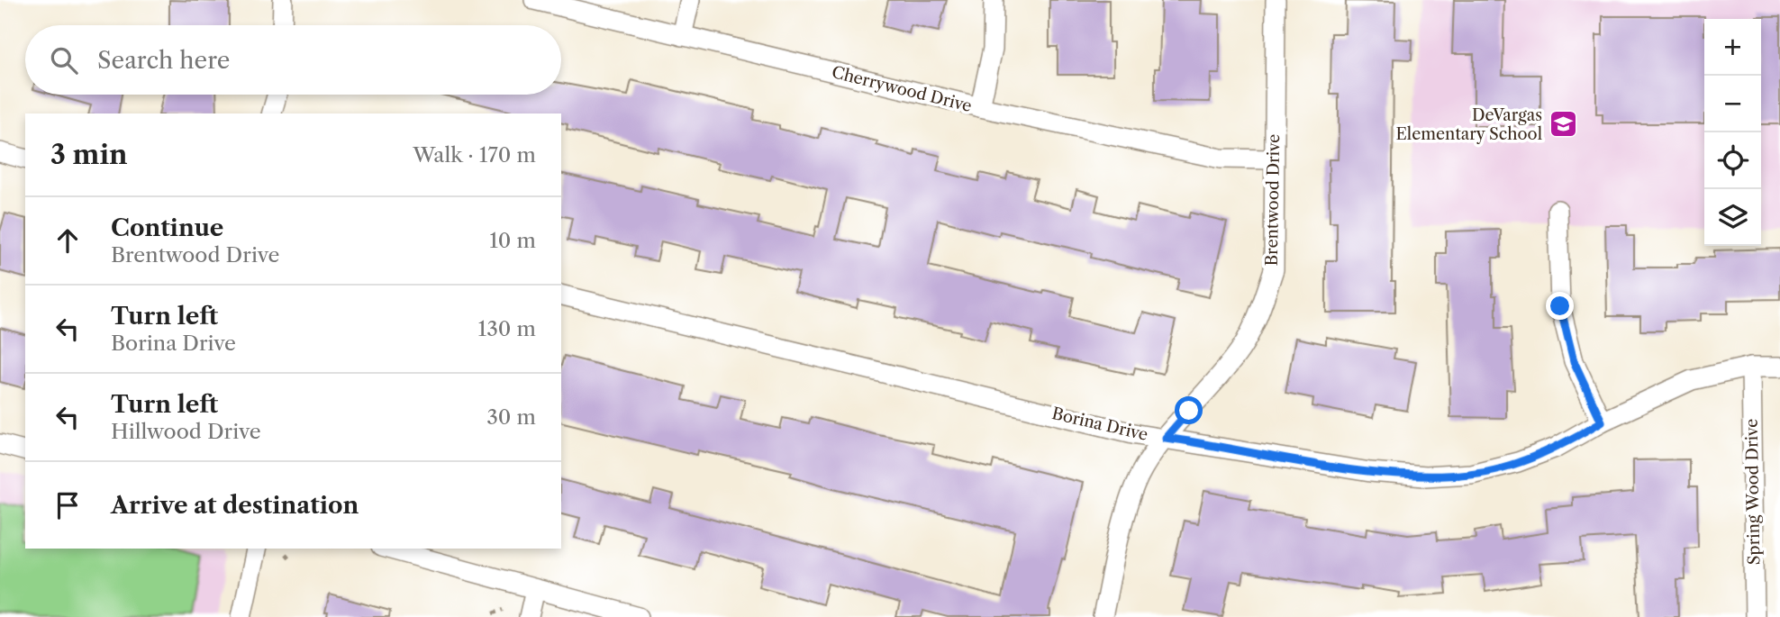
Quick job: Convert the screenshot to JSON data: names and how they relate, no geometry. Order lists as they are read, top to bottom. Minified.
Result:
{"streets":{"street":["Cherrywood Drive","Brentwood Drive","Borina Drive","Spring Wood Drive"]},"crossings":[["Cherrywood Drive","Brentwood Drive"],["Brentwood Drive","Borina Drive"],["Borina Drive","Spring Wood Drive"]],"places":{"school or university":["DeVargas Elementary School"]},"page":{"map_buttons":["+","−"],"search":"Search here","heading":["3 min","Walk · 170 m"],"list":[["Continue","Brentwood Drive","10 m"],["Turn left","Borina Drive","130 m"],["Turn left","Hillwood Drive","30 m"],"Arrive at destination"]}}
